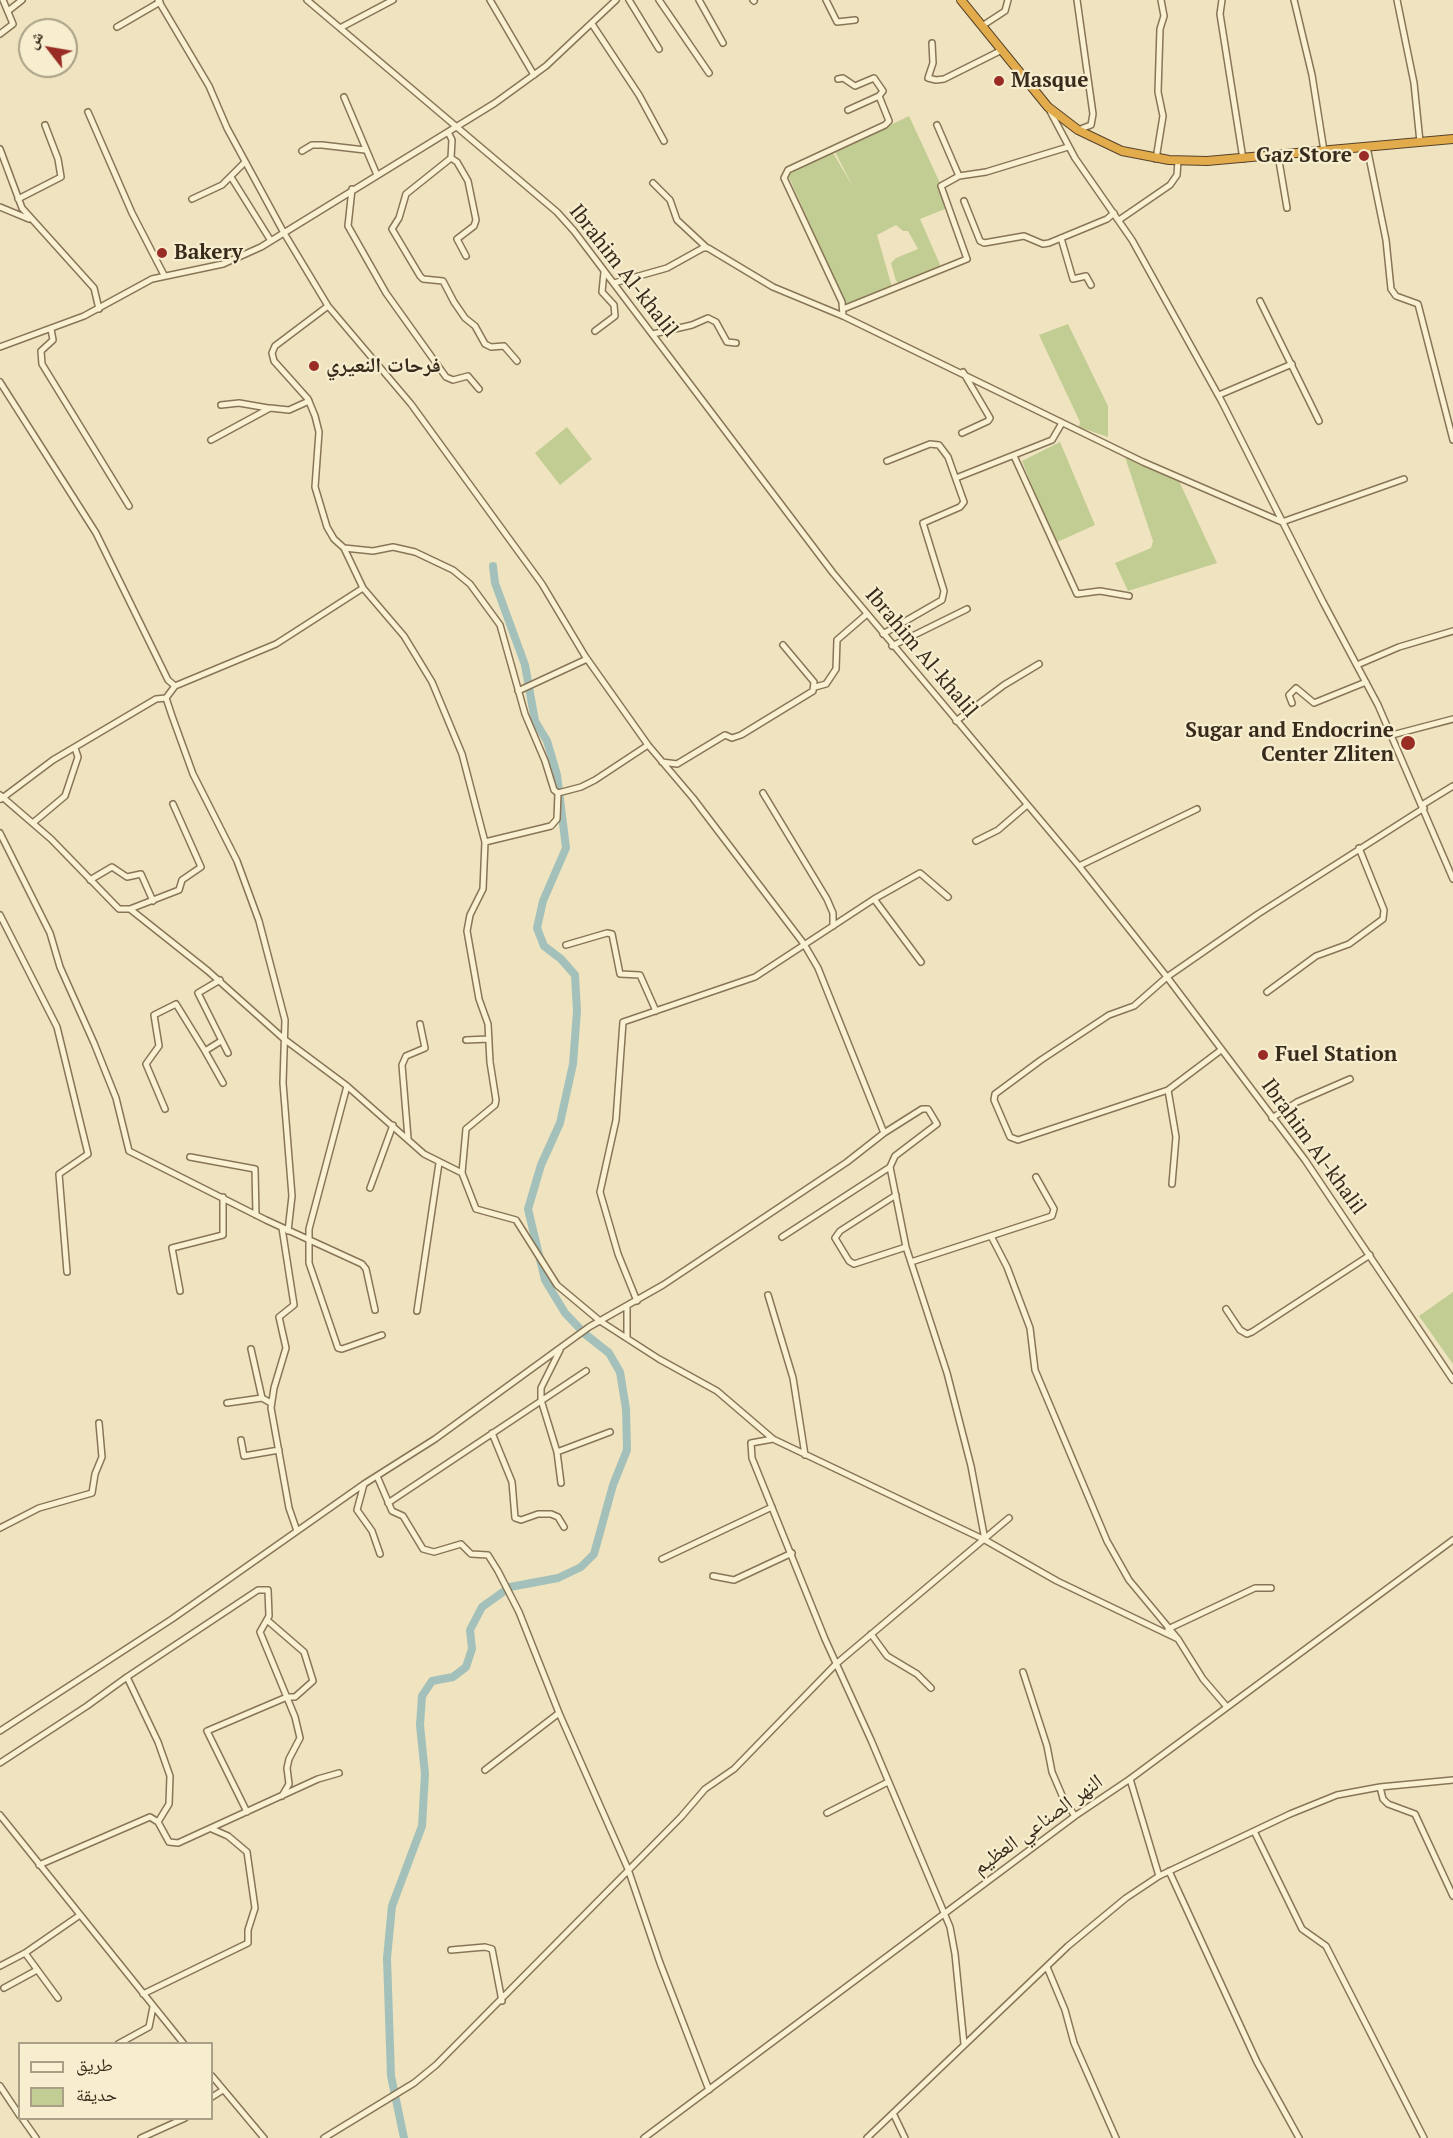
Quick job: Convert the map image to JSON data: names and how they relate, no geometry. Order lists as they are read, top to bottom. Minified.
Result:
{"streets":{"street":["Ibrahim Al-khalil","النهر الصناعي العظيم"]},"places":["Masque","Gaz Store","Bakery","فرحات النعيري","Sugar and Endocrine Center Zliten","Fuel Station"],"legend":["طريق","حديقة"],"north":"top left"}
